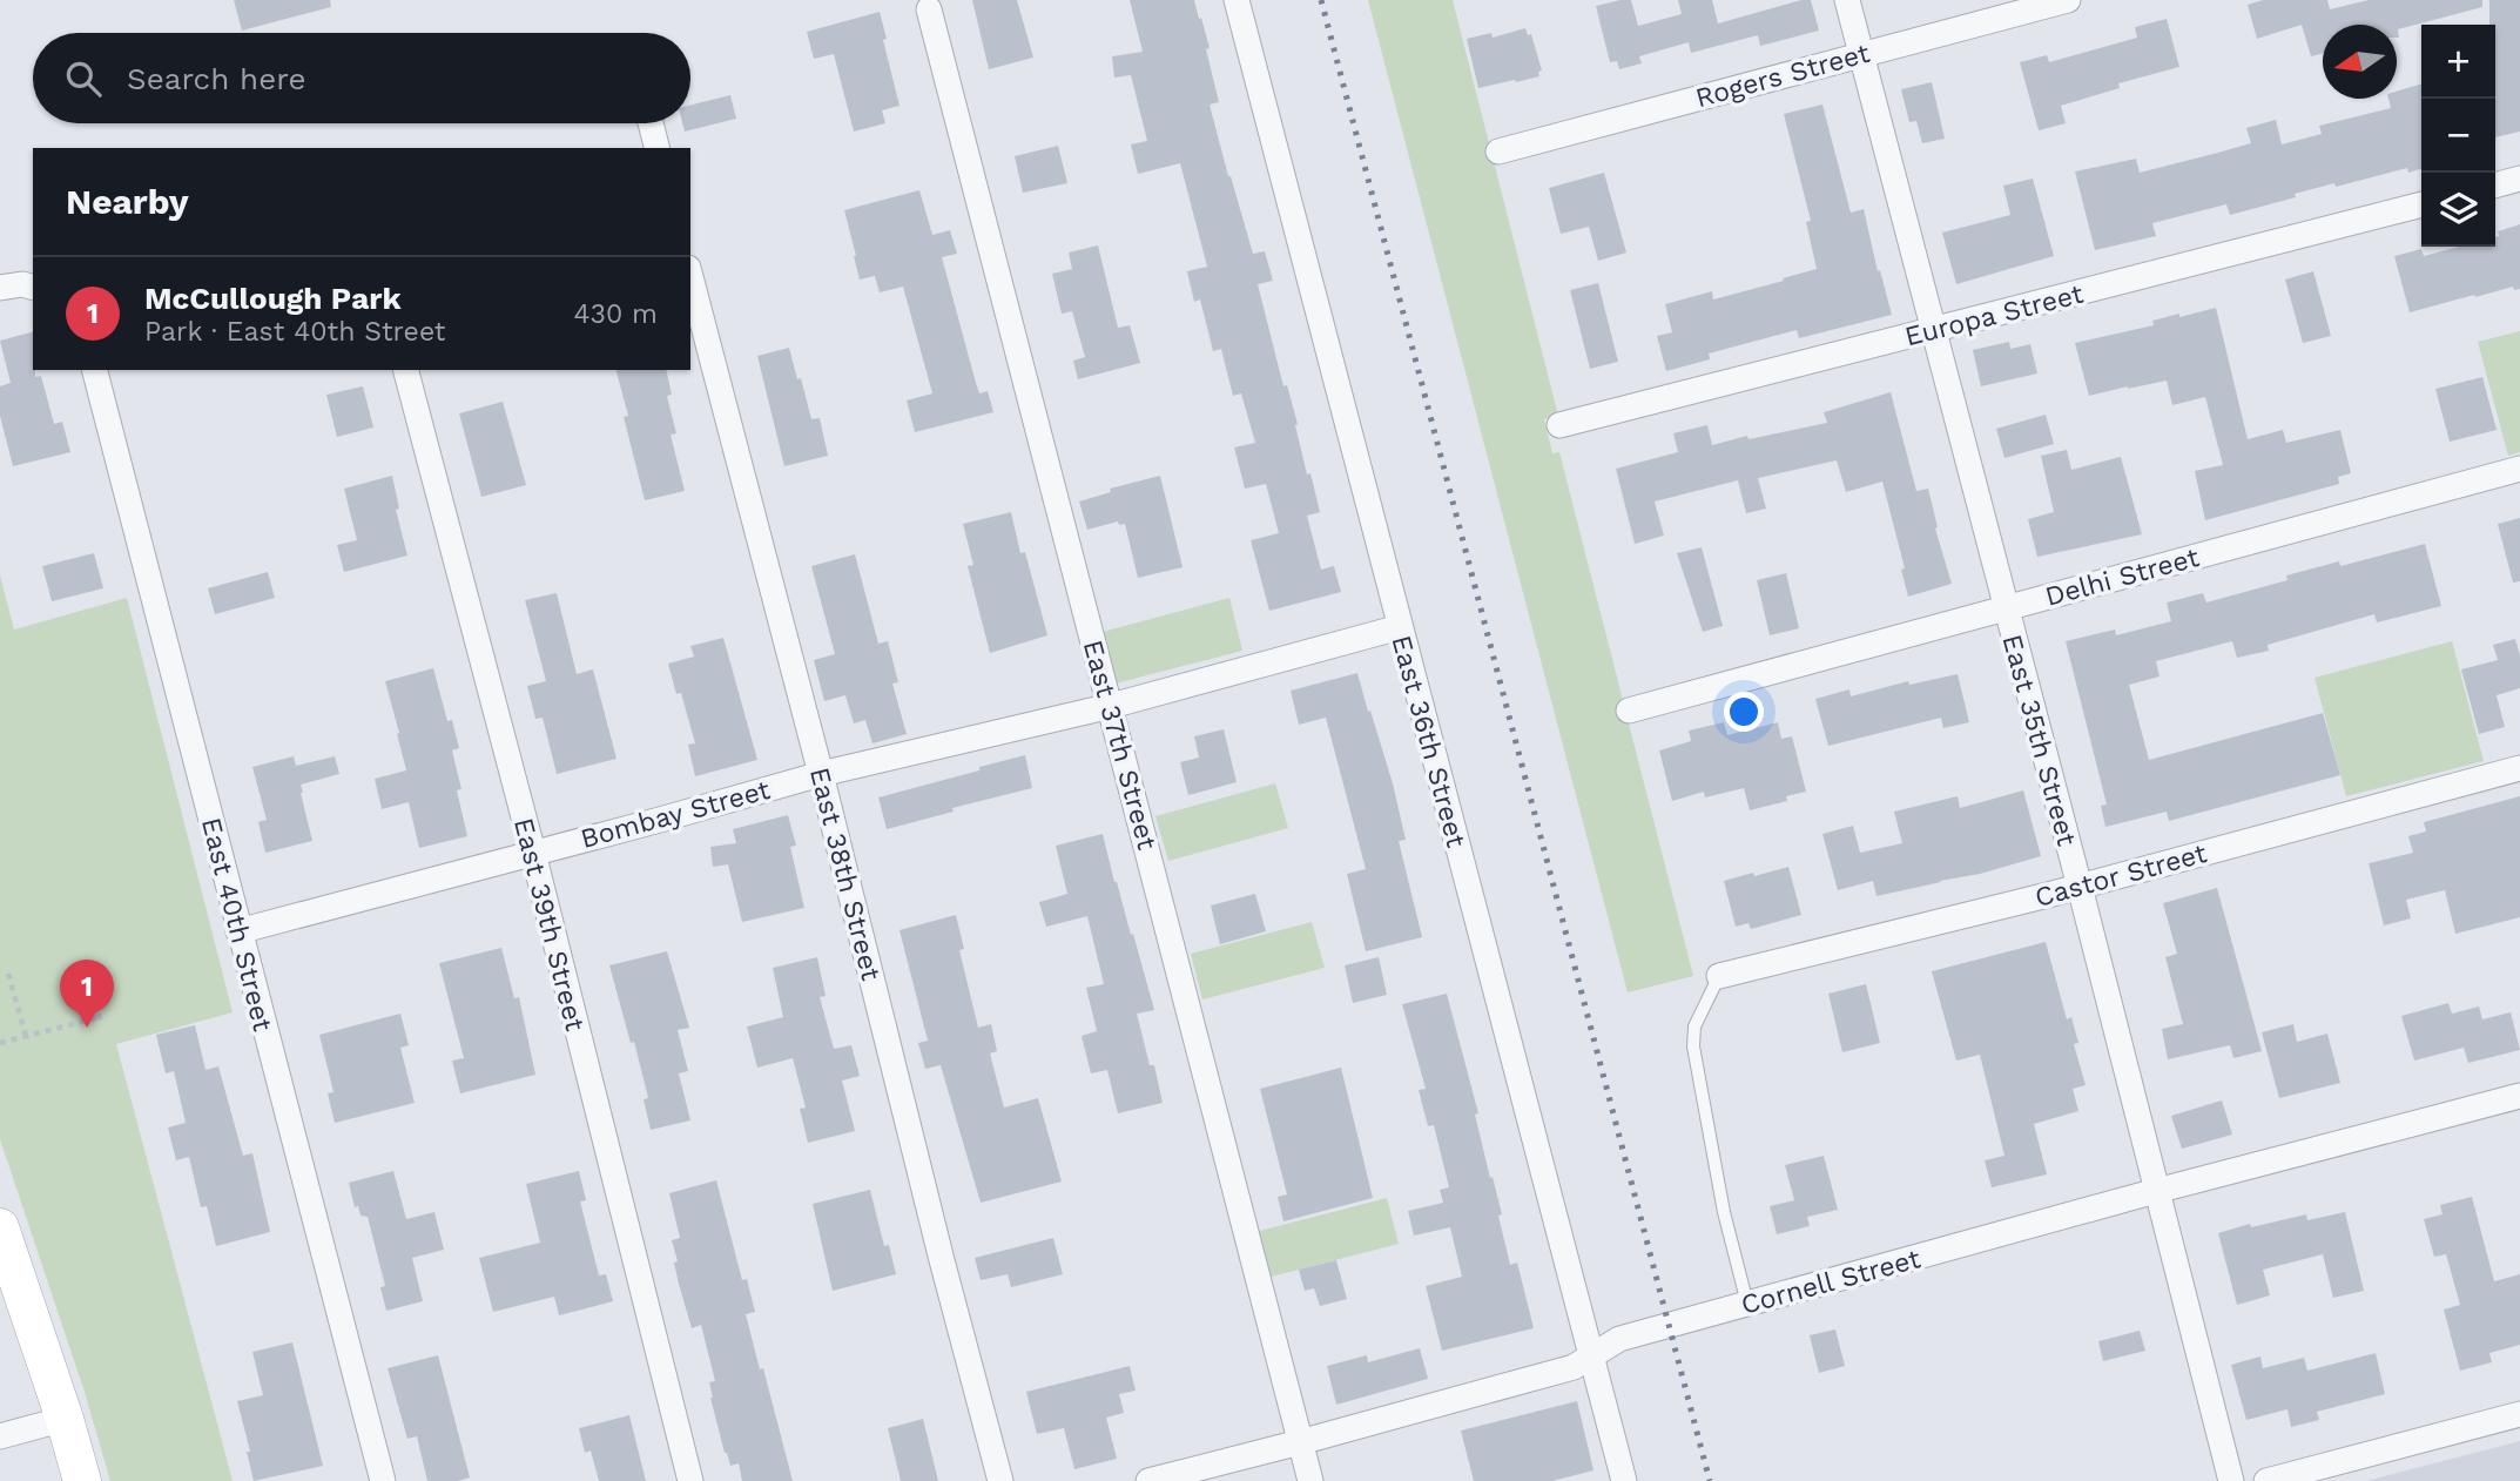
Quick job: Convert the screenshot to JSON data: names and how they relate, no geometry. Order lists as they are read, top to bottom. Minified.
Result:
{"streets":{"street":["Rogers Street","Europa Street","Delhi Street","East 35th Street","East 36th Street","East 37th Street","Bombay Street","East 38th Street","Castor Street","East 40th Street","East 39th Street","Cornell Street"]},"crossings":[["Rogers Street","East 35th Street"],["Europa Street","East 35th Street"],["Delhi Street","East 35th Street"],["East 35th Street","Castor Street"],["East 35th Street","Cornell Street"],["East 36th Street","Bombay Street"],["East 36th Street","Cornell Street"],["East 37th Street","Bombay Street"],["East 37th Street","Cornell Street"],["Bombay Street","East 38th Street"],["Bombay Street","East 40th Street"],["Bombay Street","East 39th Street"]],"north":"left","page":{"map_buttons":["+","−"],"search":"Search here","heading":"Nearby","list":[{"mark":"1","name":"McCullough Park","note":"Park · East 40th Street","value":"430 m"}],"pins":"1"}}
